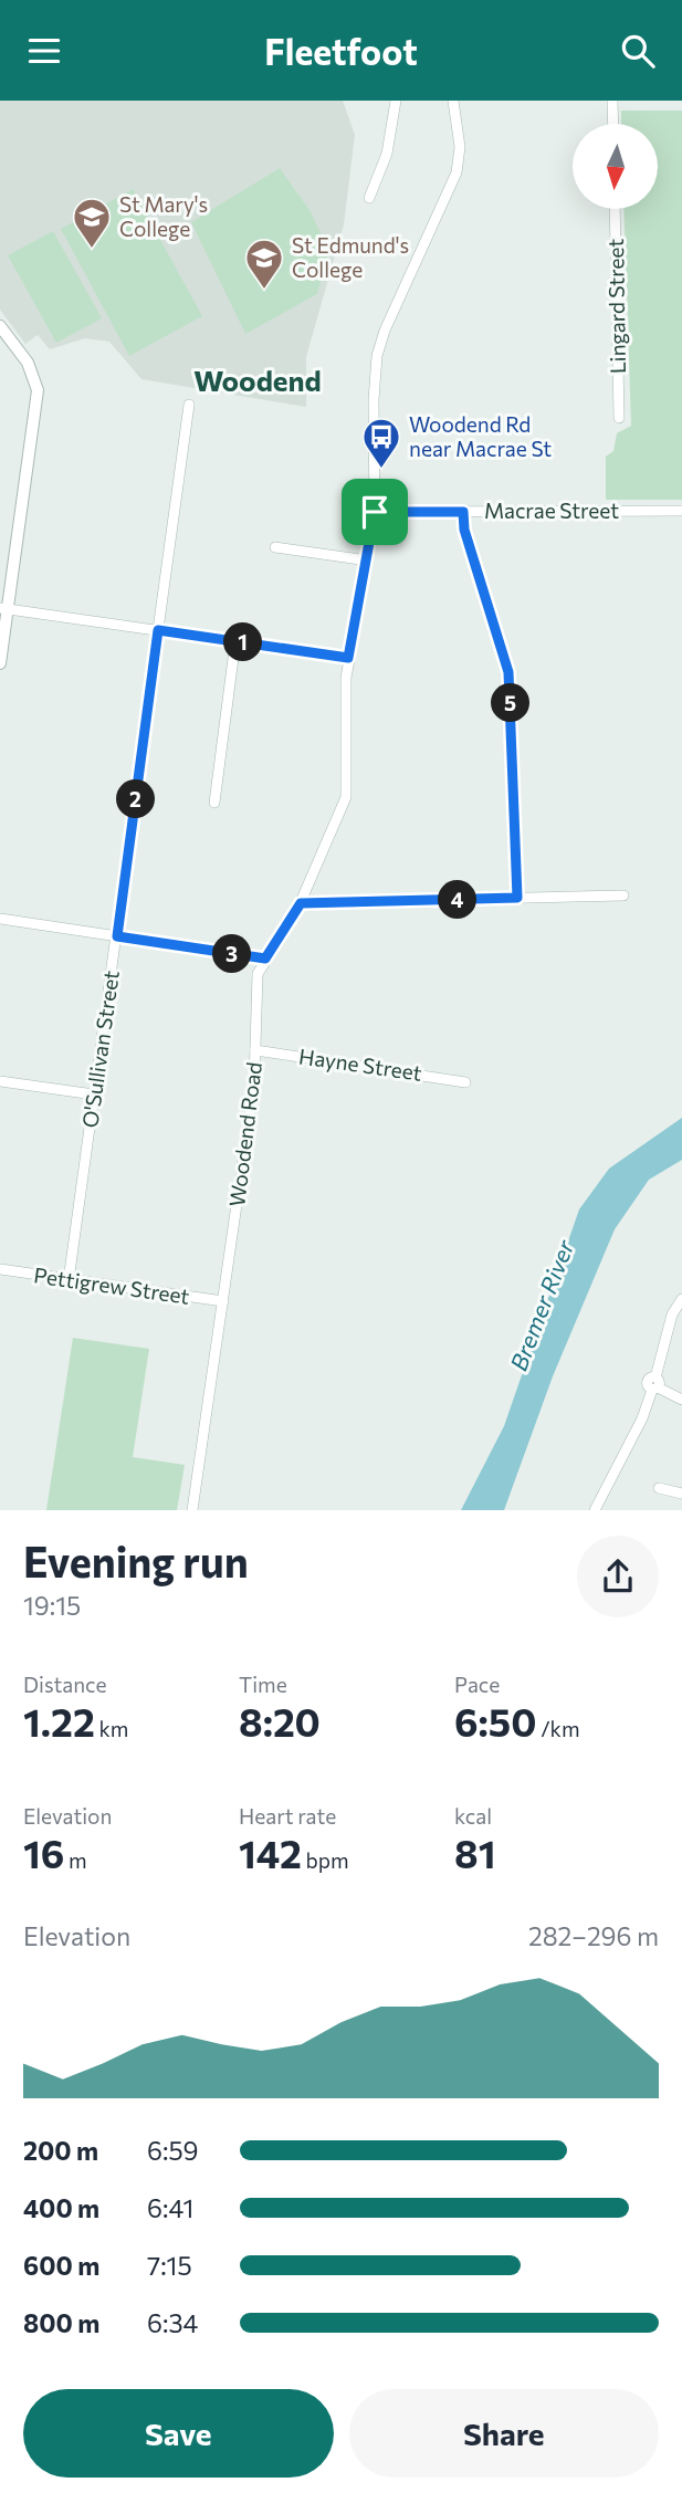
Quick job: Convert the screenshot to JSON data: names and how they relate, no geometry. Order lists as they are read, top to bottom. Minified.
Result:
{"streets":{"street":["Lingard Street","Macrae Street","O'Sullivan Street","Hayne Street","Woodend Road","Pettigrew Street"]},"crossings":[["Macrae Street","Woodend Road"],["O'Sullivan Street","Pettigrew Street"],["Hayne Street","Woodend Road"],["Woodend Road","Pettigrew Street"]],"districts":["Woodend"],"water":["Bremer River"],"places":{"school or university":["St Mary's College","St Edmund's College"],"bus stop":["Woodend Rd near Macrae St"]},"north":"bottom","page":{"header":"Fleetfoot","pins":["1","5","2","4","3"],"heading":["Evening run","19:15"],"stats":[["Distance","1.22 km"],["Time","8:20"],["Pace","6:50 /km"],["Elevation","16 m"],["Heart rate","142 bpm"],["kcal","81"]],"chart":["Elevation","282–296 m"],"list":[{"name":"200 m","note":"6:59"},{"name":"400 m","note":"6:41"},{"name":"600 m","note":"7:15"},{"name":"800 m","note":"6:34"}],"buttons":["Save","Share"]}}
